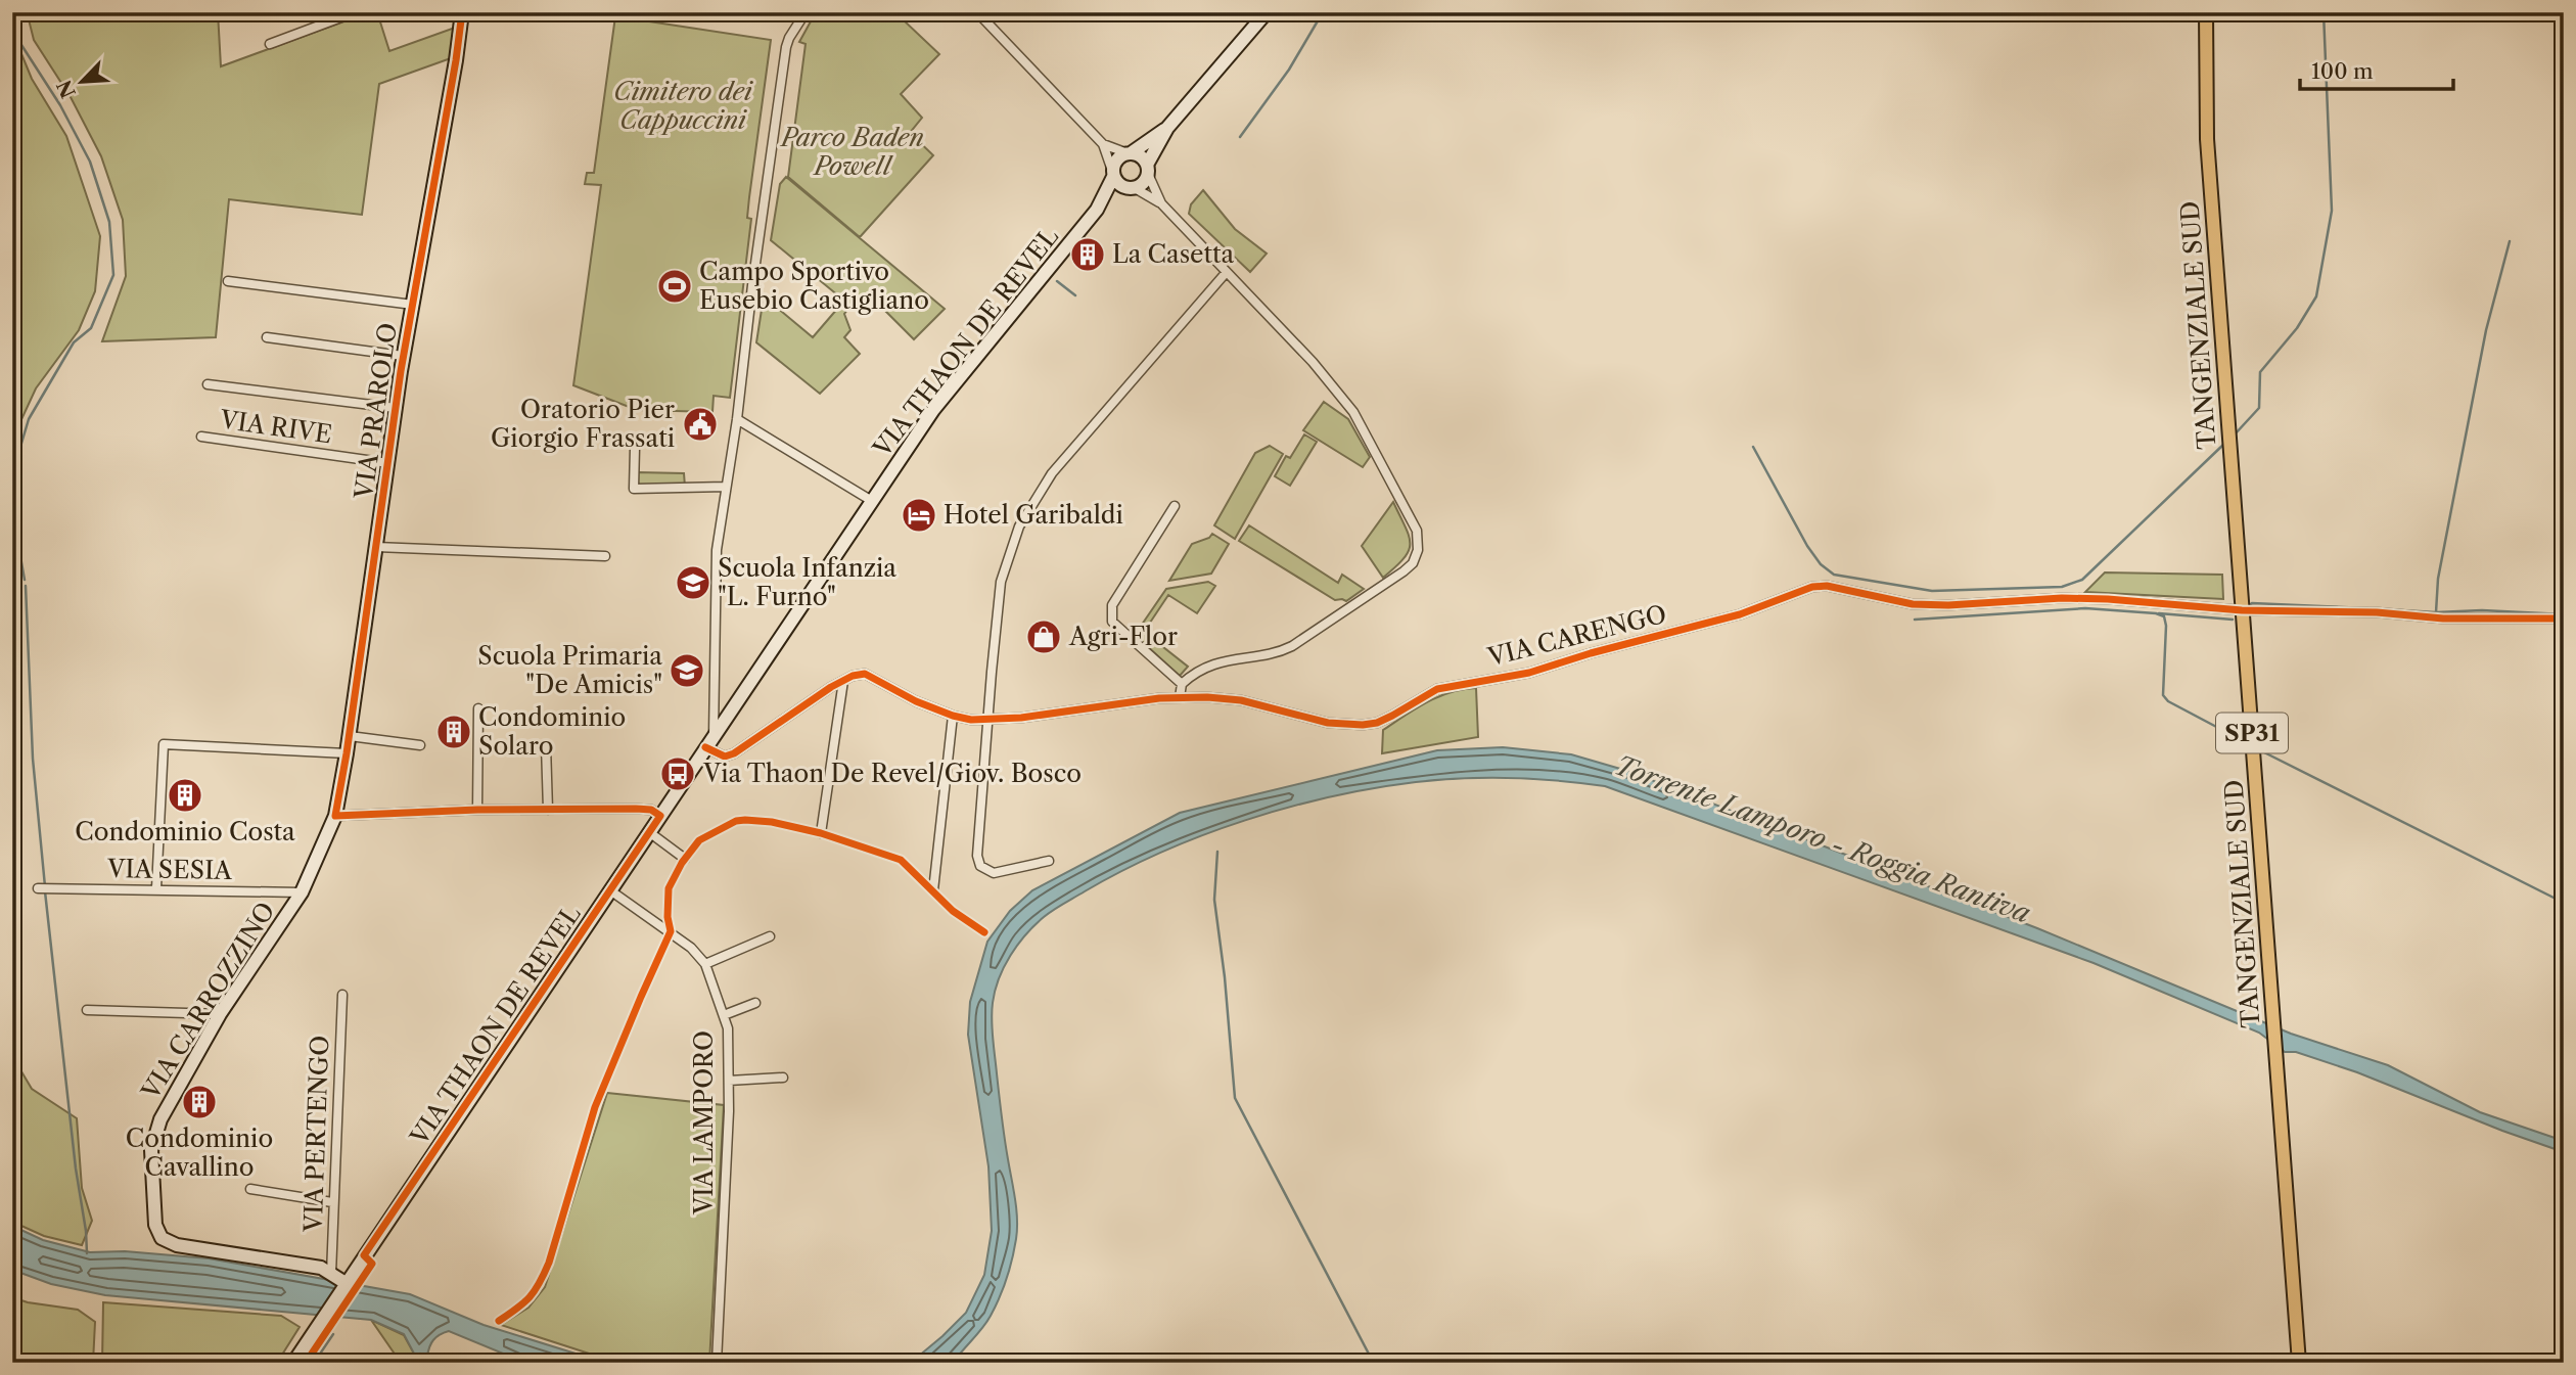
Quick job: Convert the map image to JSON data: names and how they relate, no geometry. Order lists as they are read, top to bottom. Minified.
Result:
{"streets":{"main road":["TANGENZIALE SUD","VIA THAON DE REVEL","VIA PRAROLO","SP31","VIA CARROZZINO"],"street":["VIA RIVE","VIA CARENGO","VIA SESIA","VIA LAMPORO","VIA PERTENGO"]},"crossings":[["TANGENZIALE SUD","VIA CARENGO"],["VIA THAON DE REVEL","VIA CARROZZINO"],["VIA THAON DE REVEL","VIA LAMPORO"],["VIA PRAROLO","VIA RIVE"],["VIA PRAROLO","VIA CARROZZINO"],["VIA SESIA","VIA CARROZZINO"],["VIA CARROZZINO","VIA PERTENGO"]],"water":["Torrente Lamporo - Roggia Rantiva"],"parks":["Cimitero dei Cappuccini","Parco Baden Powell"],"places":{"building":["La Casetta","Condominio Solaro","Condominio Costa","Condominio Cavallino"],"sports":["Campo Sportivo Eusebio Castigliano"],"public building":["Oratorio Pier Giorgio Frassati"],"hotel":["Hotel Garibaldi"],"school or university":["Scuola Infanzia \"L. Furno\"","Scuola Primaria \"De Amicis\""],"shop":["Agri-Flor"],"bus stop":["Via Thaon De Revel/Giov. Bosco"]},"scale_bar":"100 m","north":"bottom left"}
